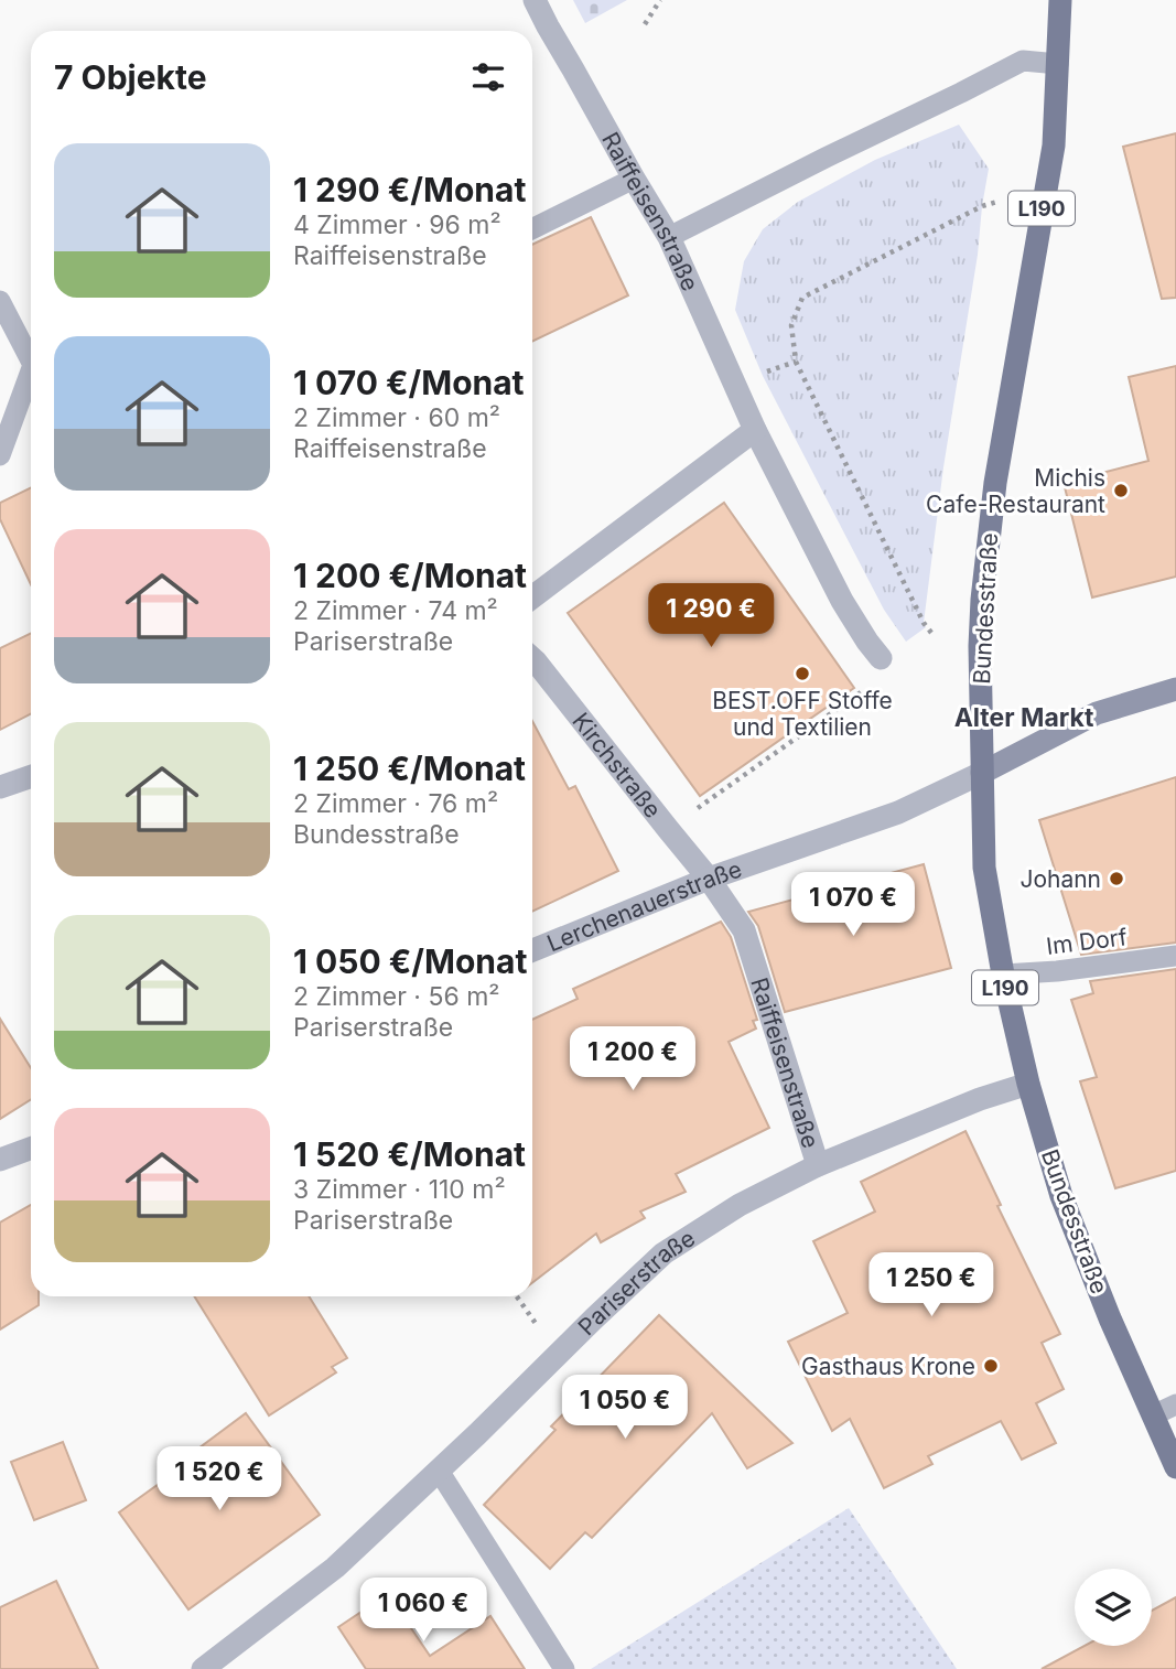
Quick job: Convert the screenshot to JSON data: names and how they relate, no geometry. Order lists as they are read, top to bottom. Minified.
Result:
{"streets":{"main road":["L190","Bundesstraße"],"street":["Raiffeisenstraße","Kirchstraße","Lerchenauerstraße","Pariserstraße"],"lane":["Im Dorf"]},"crossings":[["Raiffeisenstraße","Kirchstraße"],["Raiffeisenstraße","Lerchenauerstraße"],["Raiffeisenstraße","Pariserstraße"],["Bundesstraße","Lerchenauerstraße"],["Bundesstraße","Im Dorf"],["Bundesstraße","Pariserstraße"],["Kirchstraße","Lerchenauerstraße"]],"districts":["Alter Markt"],"places":["Michis Cafe-Restaurant","BEST.OFF Stoffe und Textilien","Johann","Gasthaus Krone"],"page":{"heading":"7 Objekte","list":[{"name":"1 290 €/Monat","note":"4 Zimmer · 96 m² · Raiffeisenstraße"},{"name":"1 070 €/Monat","note":"2 Zimmer · 60 m² · Raiffeisenstraße"},{"name":"1 200 €/Monat","note":"2 Zimmer · 74 m² · Pariserstraße"},{"name":"1 250 €/Monat","note":"2 Zimmer · 76 m² · Bundesstraße"},{"name":"1 050 €/Monat","note":"2 Zimmer · 56 m² · Pariserstraße"},{"name":"1 520 €/Monat","note":"3 Zimmer · 110 m² · Pariserstraße"}],"price":["1 290 €","1 070 €","1 200 €","1 250 €","1 050 €","1 520 €","1 060 €"]}}
